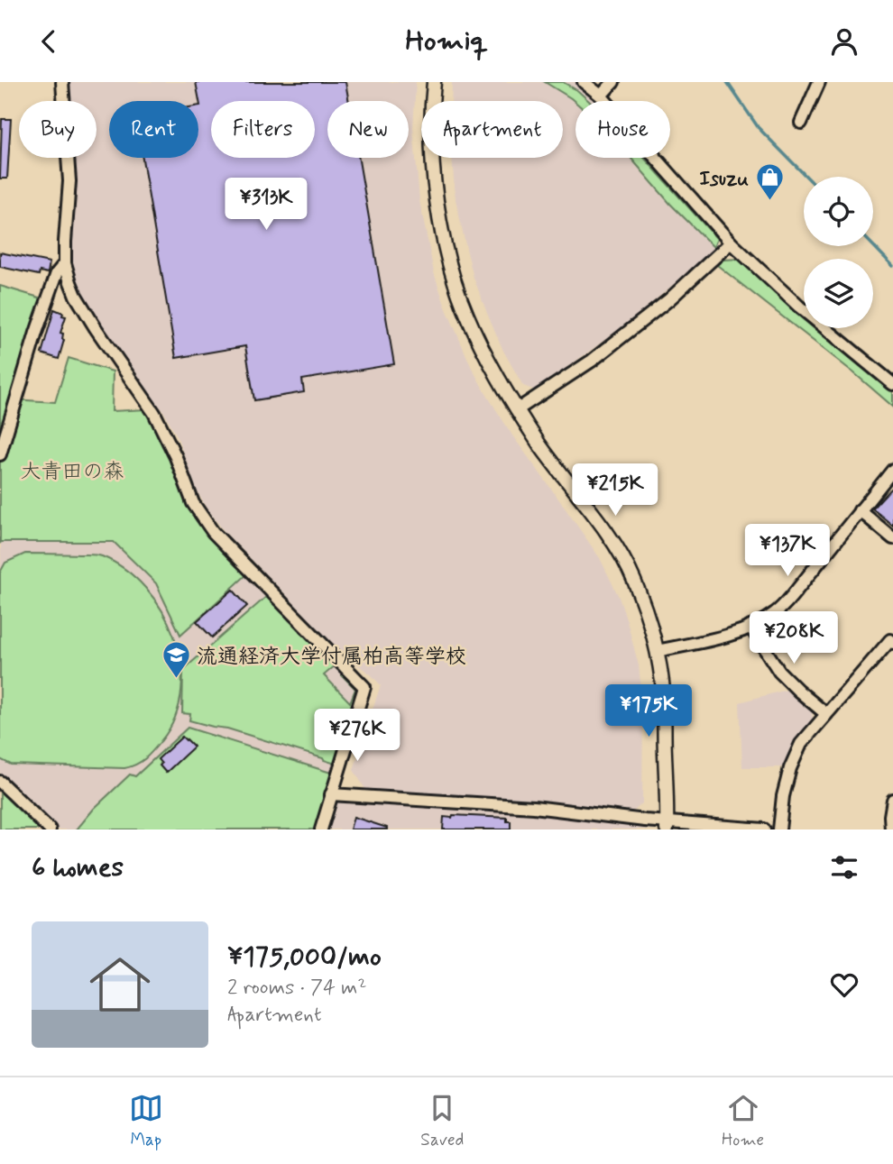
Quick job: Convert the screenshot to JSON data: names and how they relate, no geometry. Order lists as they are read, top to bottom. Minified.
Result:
{"parks":["大青田の森"],"places":{"shop":["Isuzu"],"school or university":["流通経済大学付属柏高等学校"]},"page":{"header":"Homiq","chip":["Buy","Rent","Filters","New","Apartment","House"],"price":["¥313K","¥215K","¥137K","¥208K","¥175K","¥276K"],"heading":"6 homes","list":[{"name":"¥175,000/mo","note":"2 rooms · 74 m² · Apartment"}],"tabs":["Map","Saved","Home"]}}
